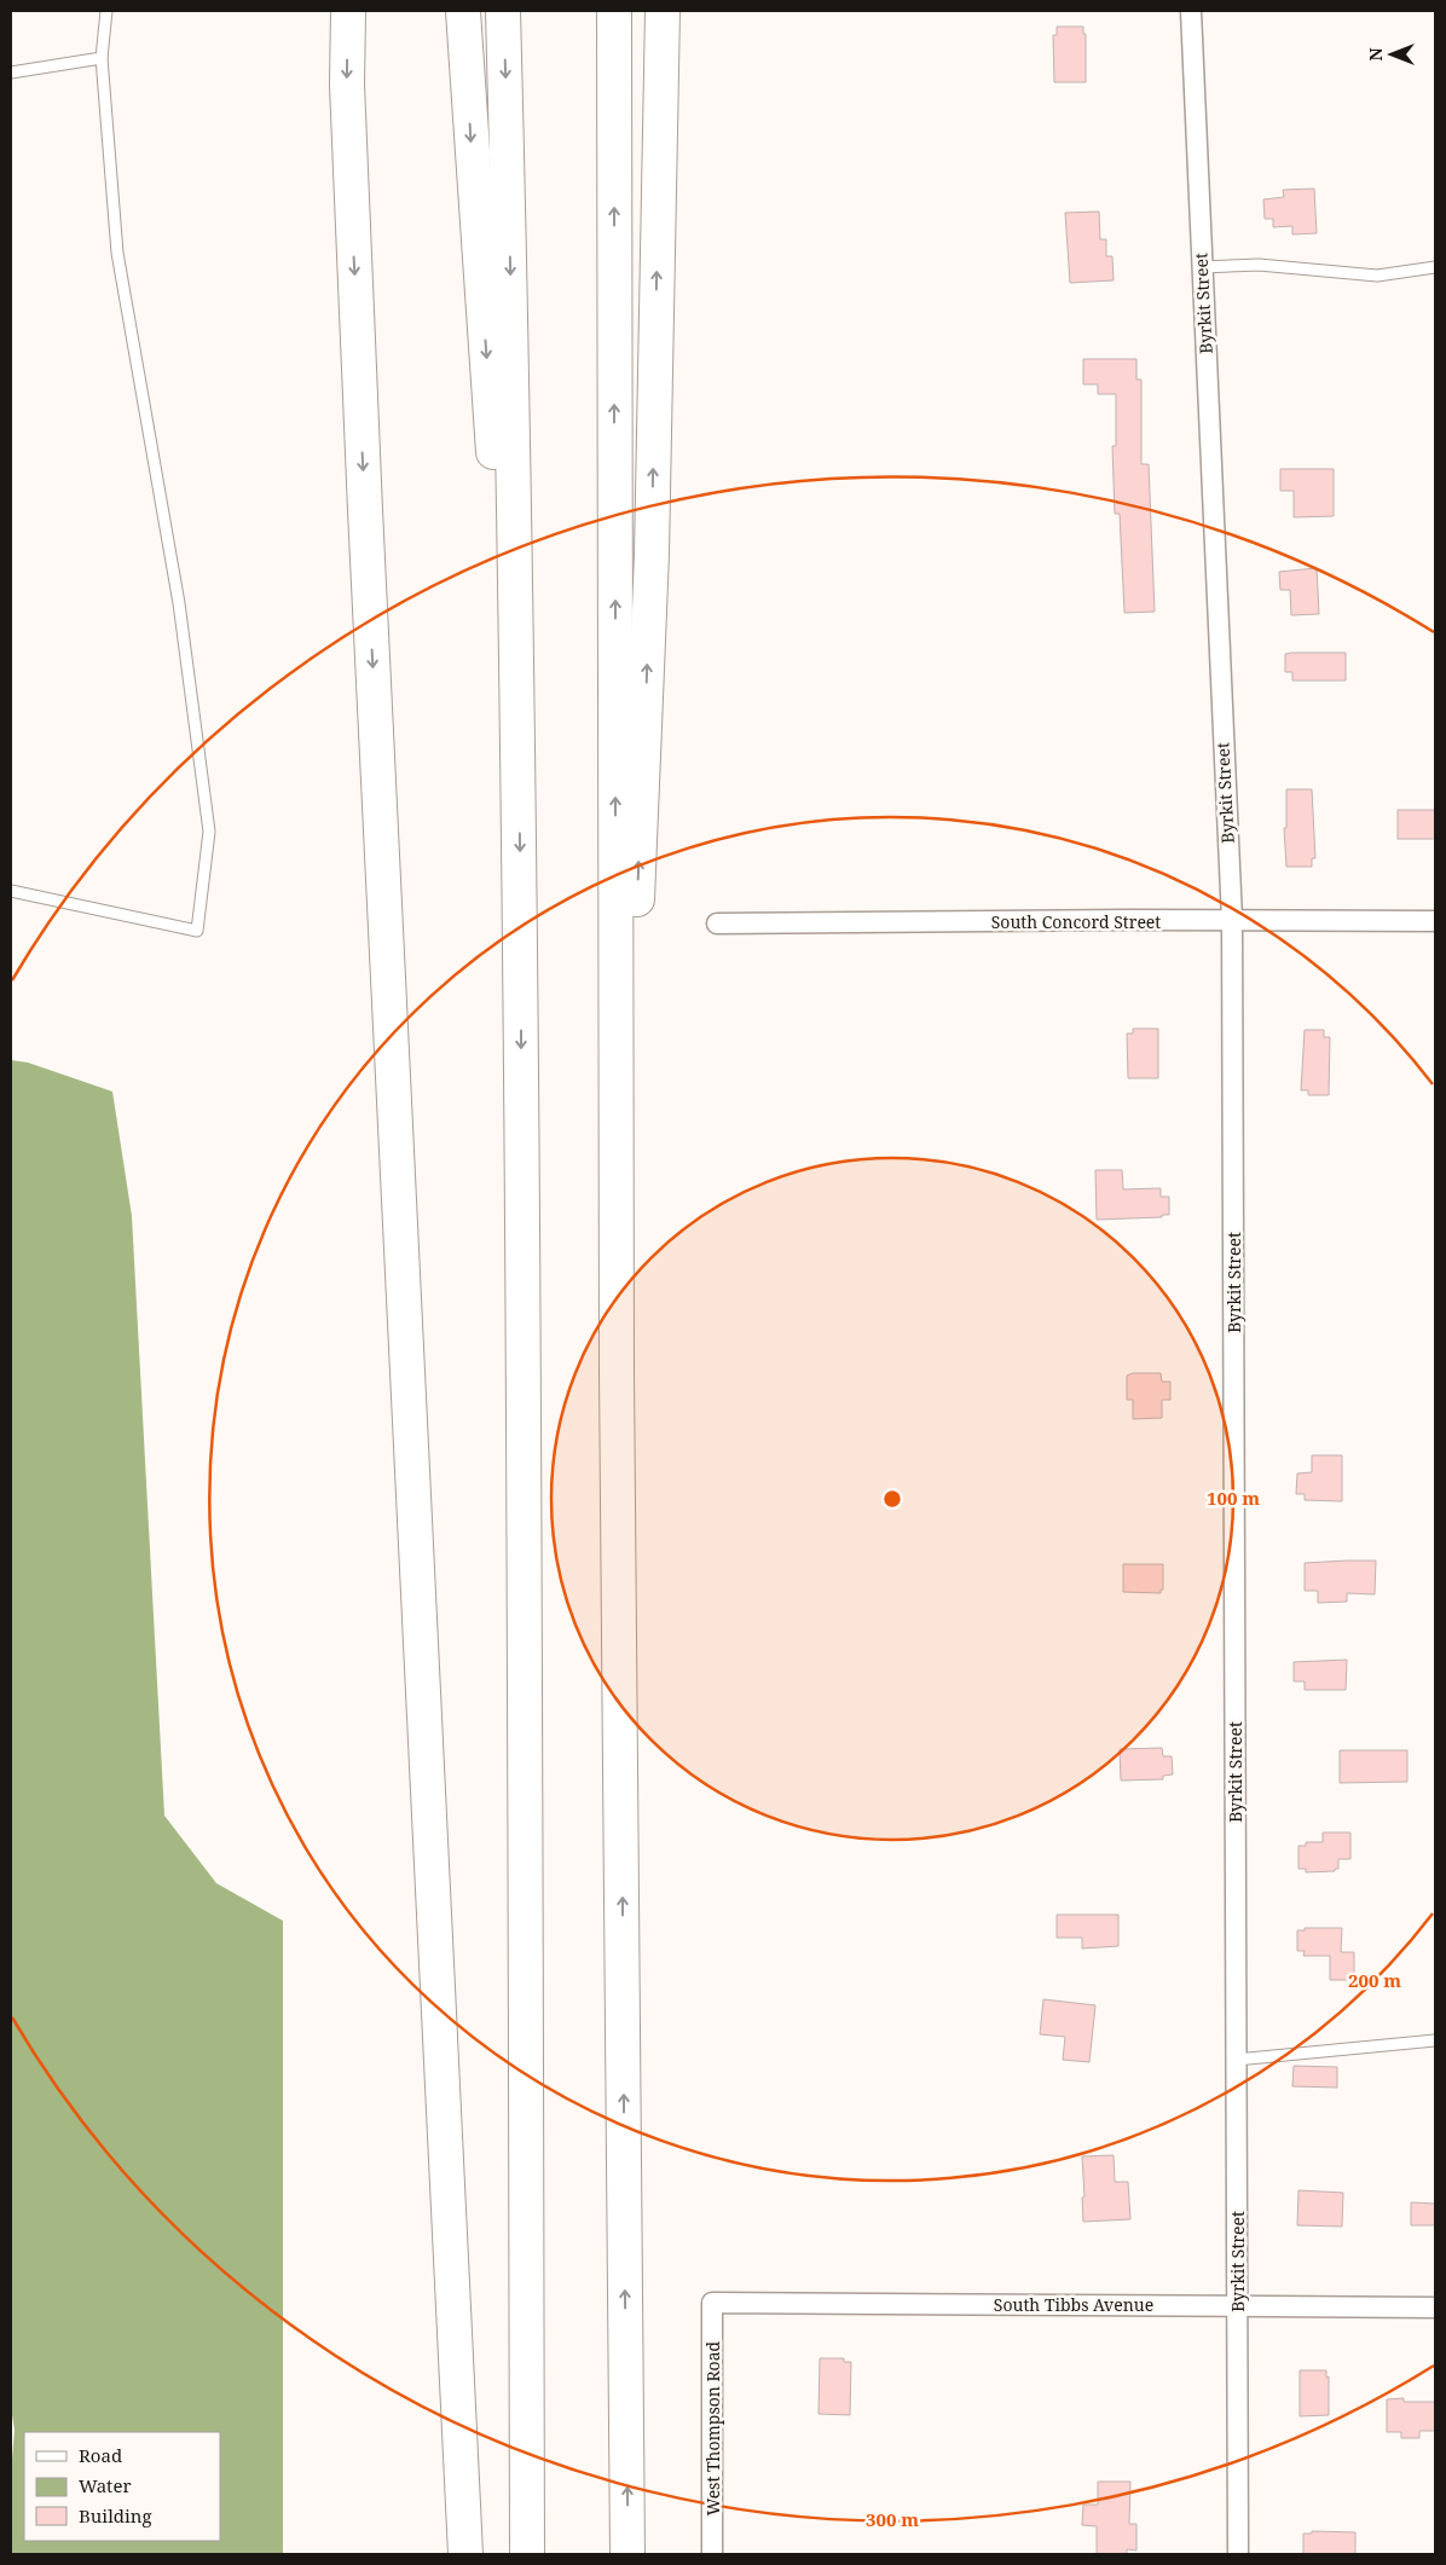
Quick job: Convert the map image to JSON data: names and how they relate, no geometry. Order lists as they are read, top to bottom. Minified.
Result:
{"streets":{"street":["Byrkit Street","South Concord Street","South Tibbs Avenue","West Thompson Road"]},"crossings":[["Byrkit Street","South Concord Street"],["Byrkit Street","South Tibbs Avenue"],["South Tibbs Avenue","West Thompson Road"]],"legend":["Road","Water","Building"],"north":"left","rings":["100 m","200 m","300 m"]}
